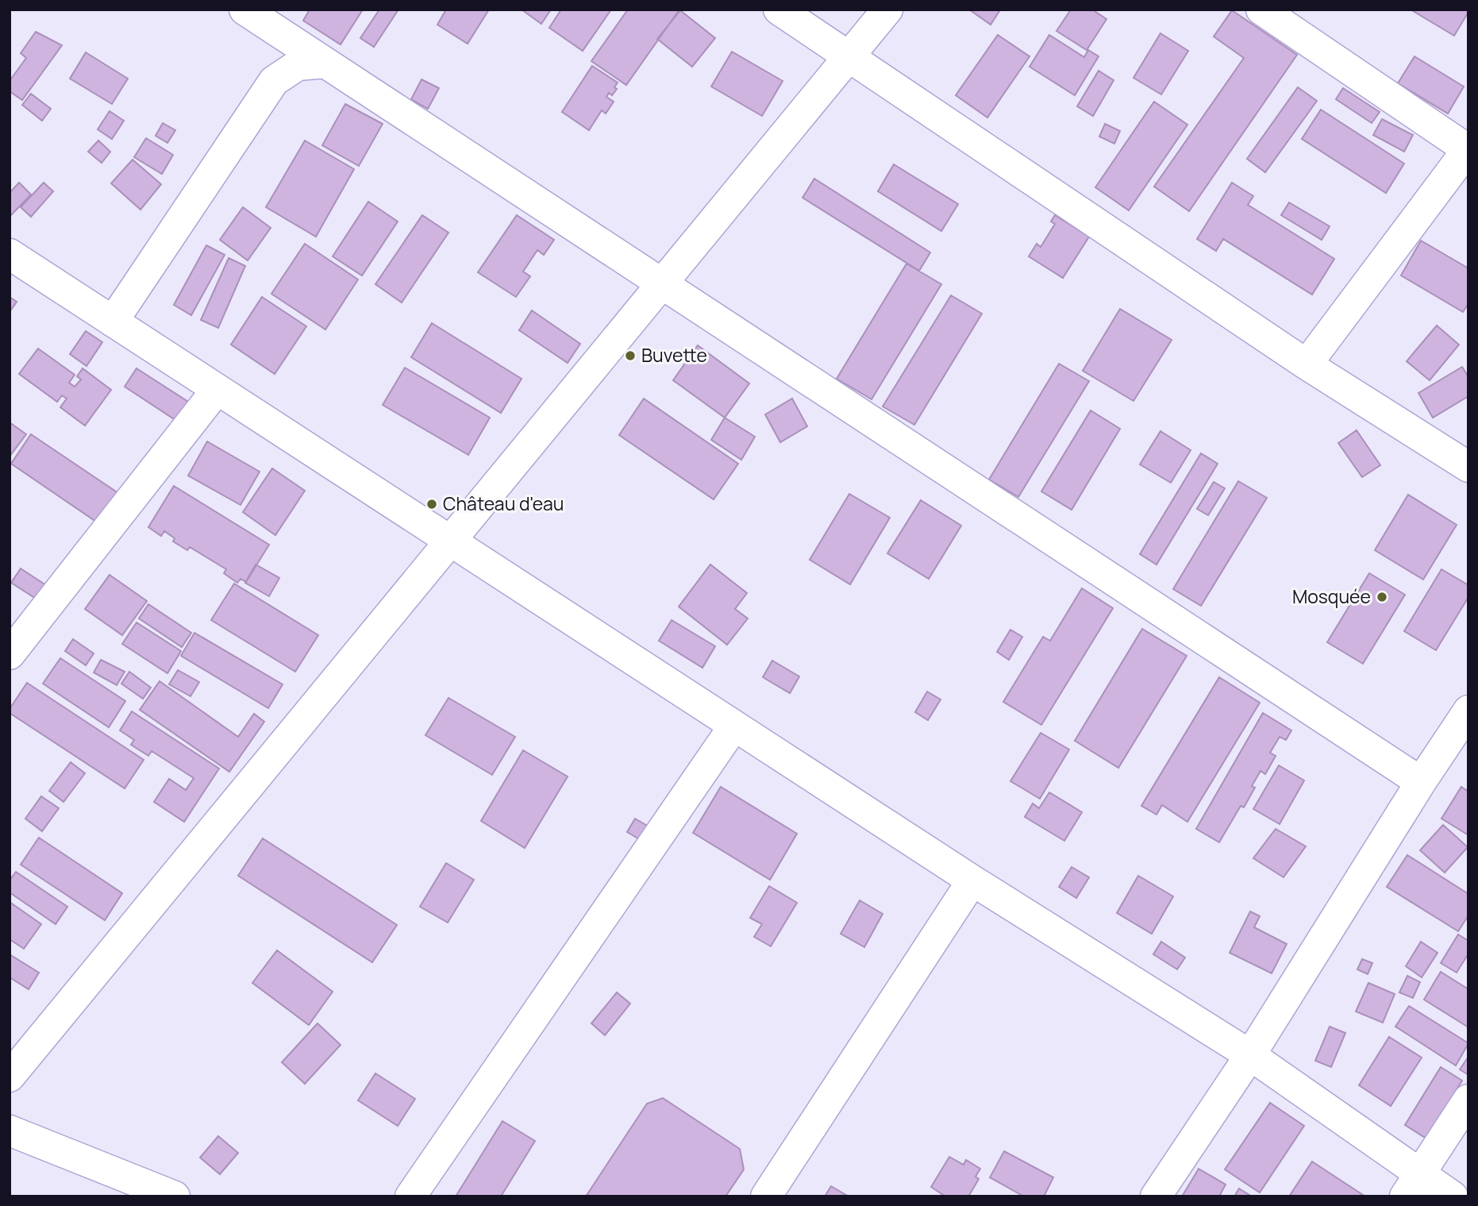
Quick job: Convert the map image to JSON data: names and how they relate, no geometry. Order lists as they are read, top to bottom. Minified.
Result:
{"places":["Buvette","Château d'eau","Mosquée"]}
